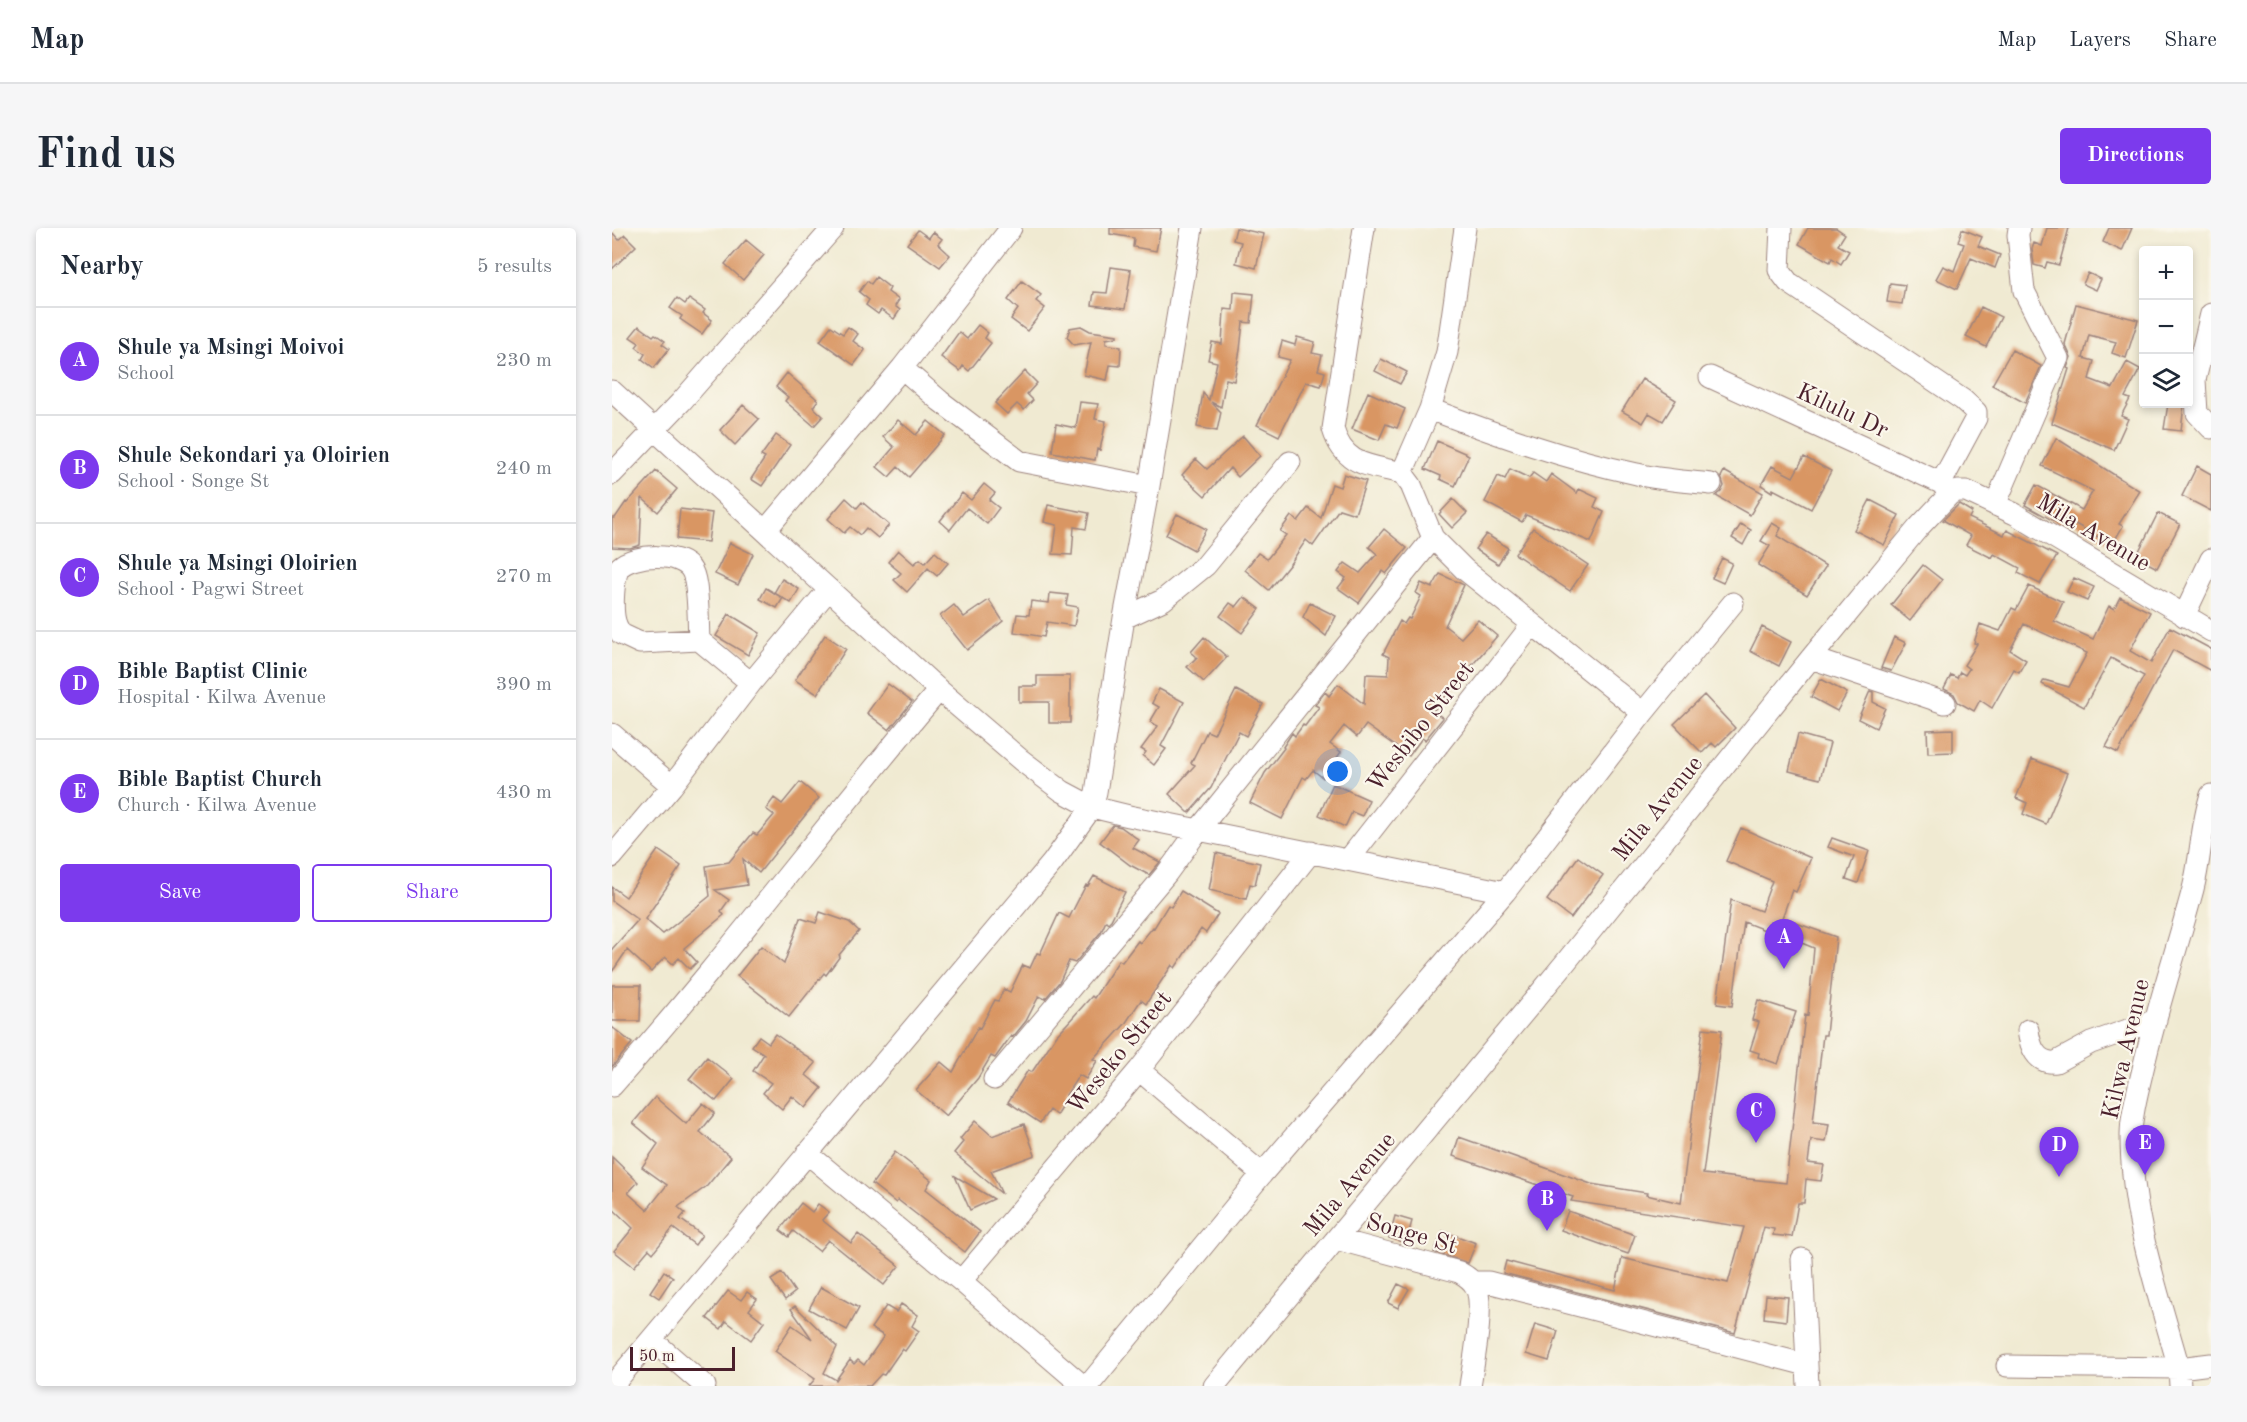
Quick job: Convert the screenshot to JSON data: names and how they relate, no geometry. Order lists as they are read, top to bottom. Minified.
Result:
{"streets":{"street":["Kilulu Dr","Mila Avenue","Wesbibo Street","Kilwa Avenue","Weseko Street","Songe St"]},"crossings":[["Kilulu Dr","Mila Avenue"],["Mila Avenue","Songe St"]],"scale_bar":"50 m","page":{"header":"Map","nav":["Map","Layers","Share"],"buttons":["Directions",["Save","Share"]],"title":"Find us","heading":["Nearby","5 results"],"map_buttons":["+","−"],"list":[{"mark":"A","name":"Shule ya Msingi Moivoi","note":"School","value":"230 m"},{"mark":"B","name":"Shule Sekondari ya Oloirien","note":"School · Songe St","value":"240 m"},{"mark":"C","name":"Shule ya Msingi Oloirien","note":"School · Pagwi Street","value":"270 m"},{"mark":"D","name":"Bible Baptist Clinic","note":"Hospital · Kilwa Avenue","value":"390 m"},{"mark":"E","name":"Bible Baptist Church","note":"Church · Kilwa Avenue","value":"430 m"}],"pins":["A","C","E","D","B"],"scale":"50 m"}}
